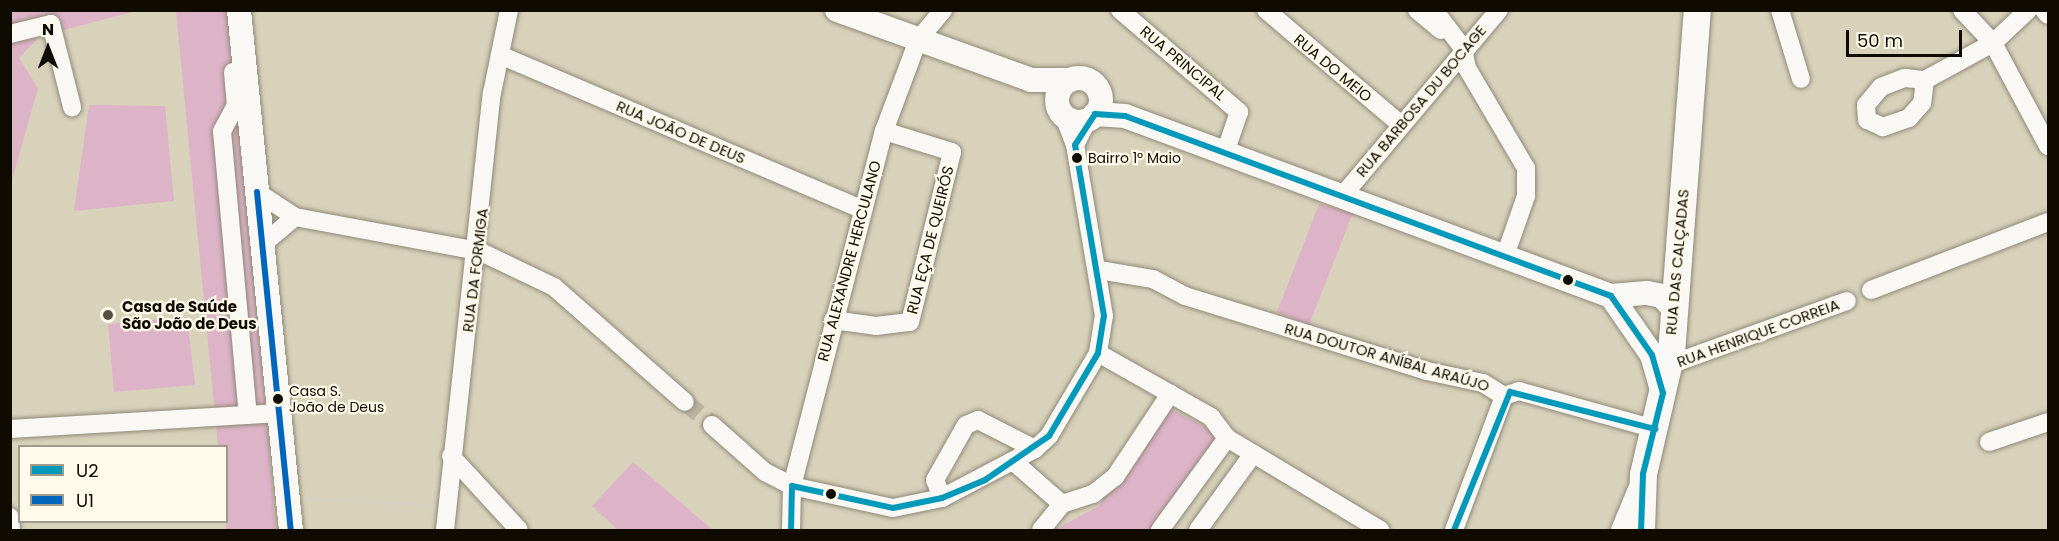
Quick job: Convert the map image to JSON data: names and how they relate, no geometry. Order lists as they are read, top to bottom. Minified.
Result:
{"streets":{"main road":["RUA DAS CALÇADAS"],"street":["RUA PRINCIPAL","RUA DO MEIO","RUA BARBOSA DU BOCAGE","RUA JOÃO DE DEUS","RUA EÇA DE QUEIRÓS","RUA ALEXANDRE HERCULANO","RUA DA FORMIGA","RUA HENRIQUE CORREIA","RUA DOUTOR ANÍBAL ARAÚJO"]},"crossings":[["RUA DO MEIO","RUA BARBOSA DU BOCAGE"],["RUA JOÃO DE DEUS","RUA ALEXANDRE HERCULANO"],["RUA JOÃO DE DEUS","RUA DA FORMIGA"],["RUA EÇA DE QUEIRÓS","RUA ALEXANDRE HERCULANO"],["RUA DAS CALÇADAS","RUA HENRIQUE CORREIA"]],"places":["Bairro 1º Maio","Casa de Saúde São João de Deus","Casa S. João de Deus"],"lines":["transit line U2","transit line U1"],"legend":["U2","U1"],"scale_bar":"50 m","north":"top"}
